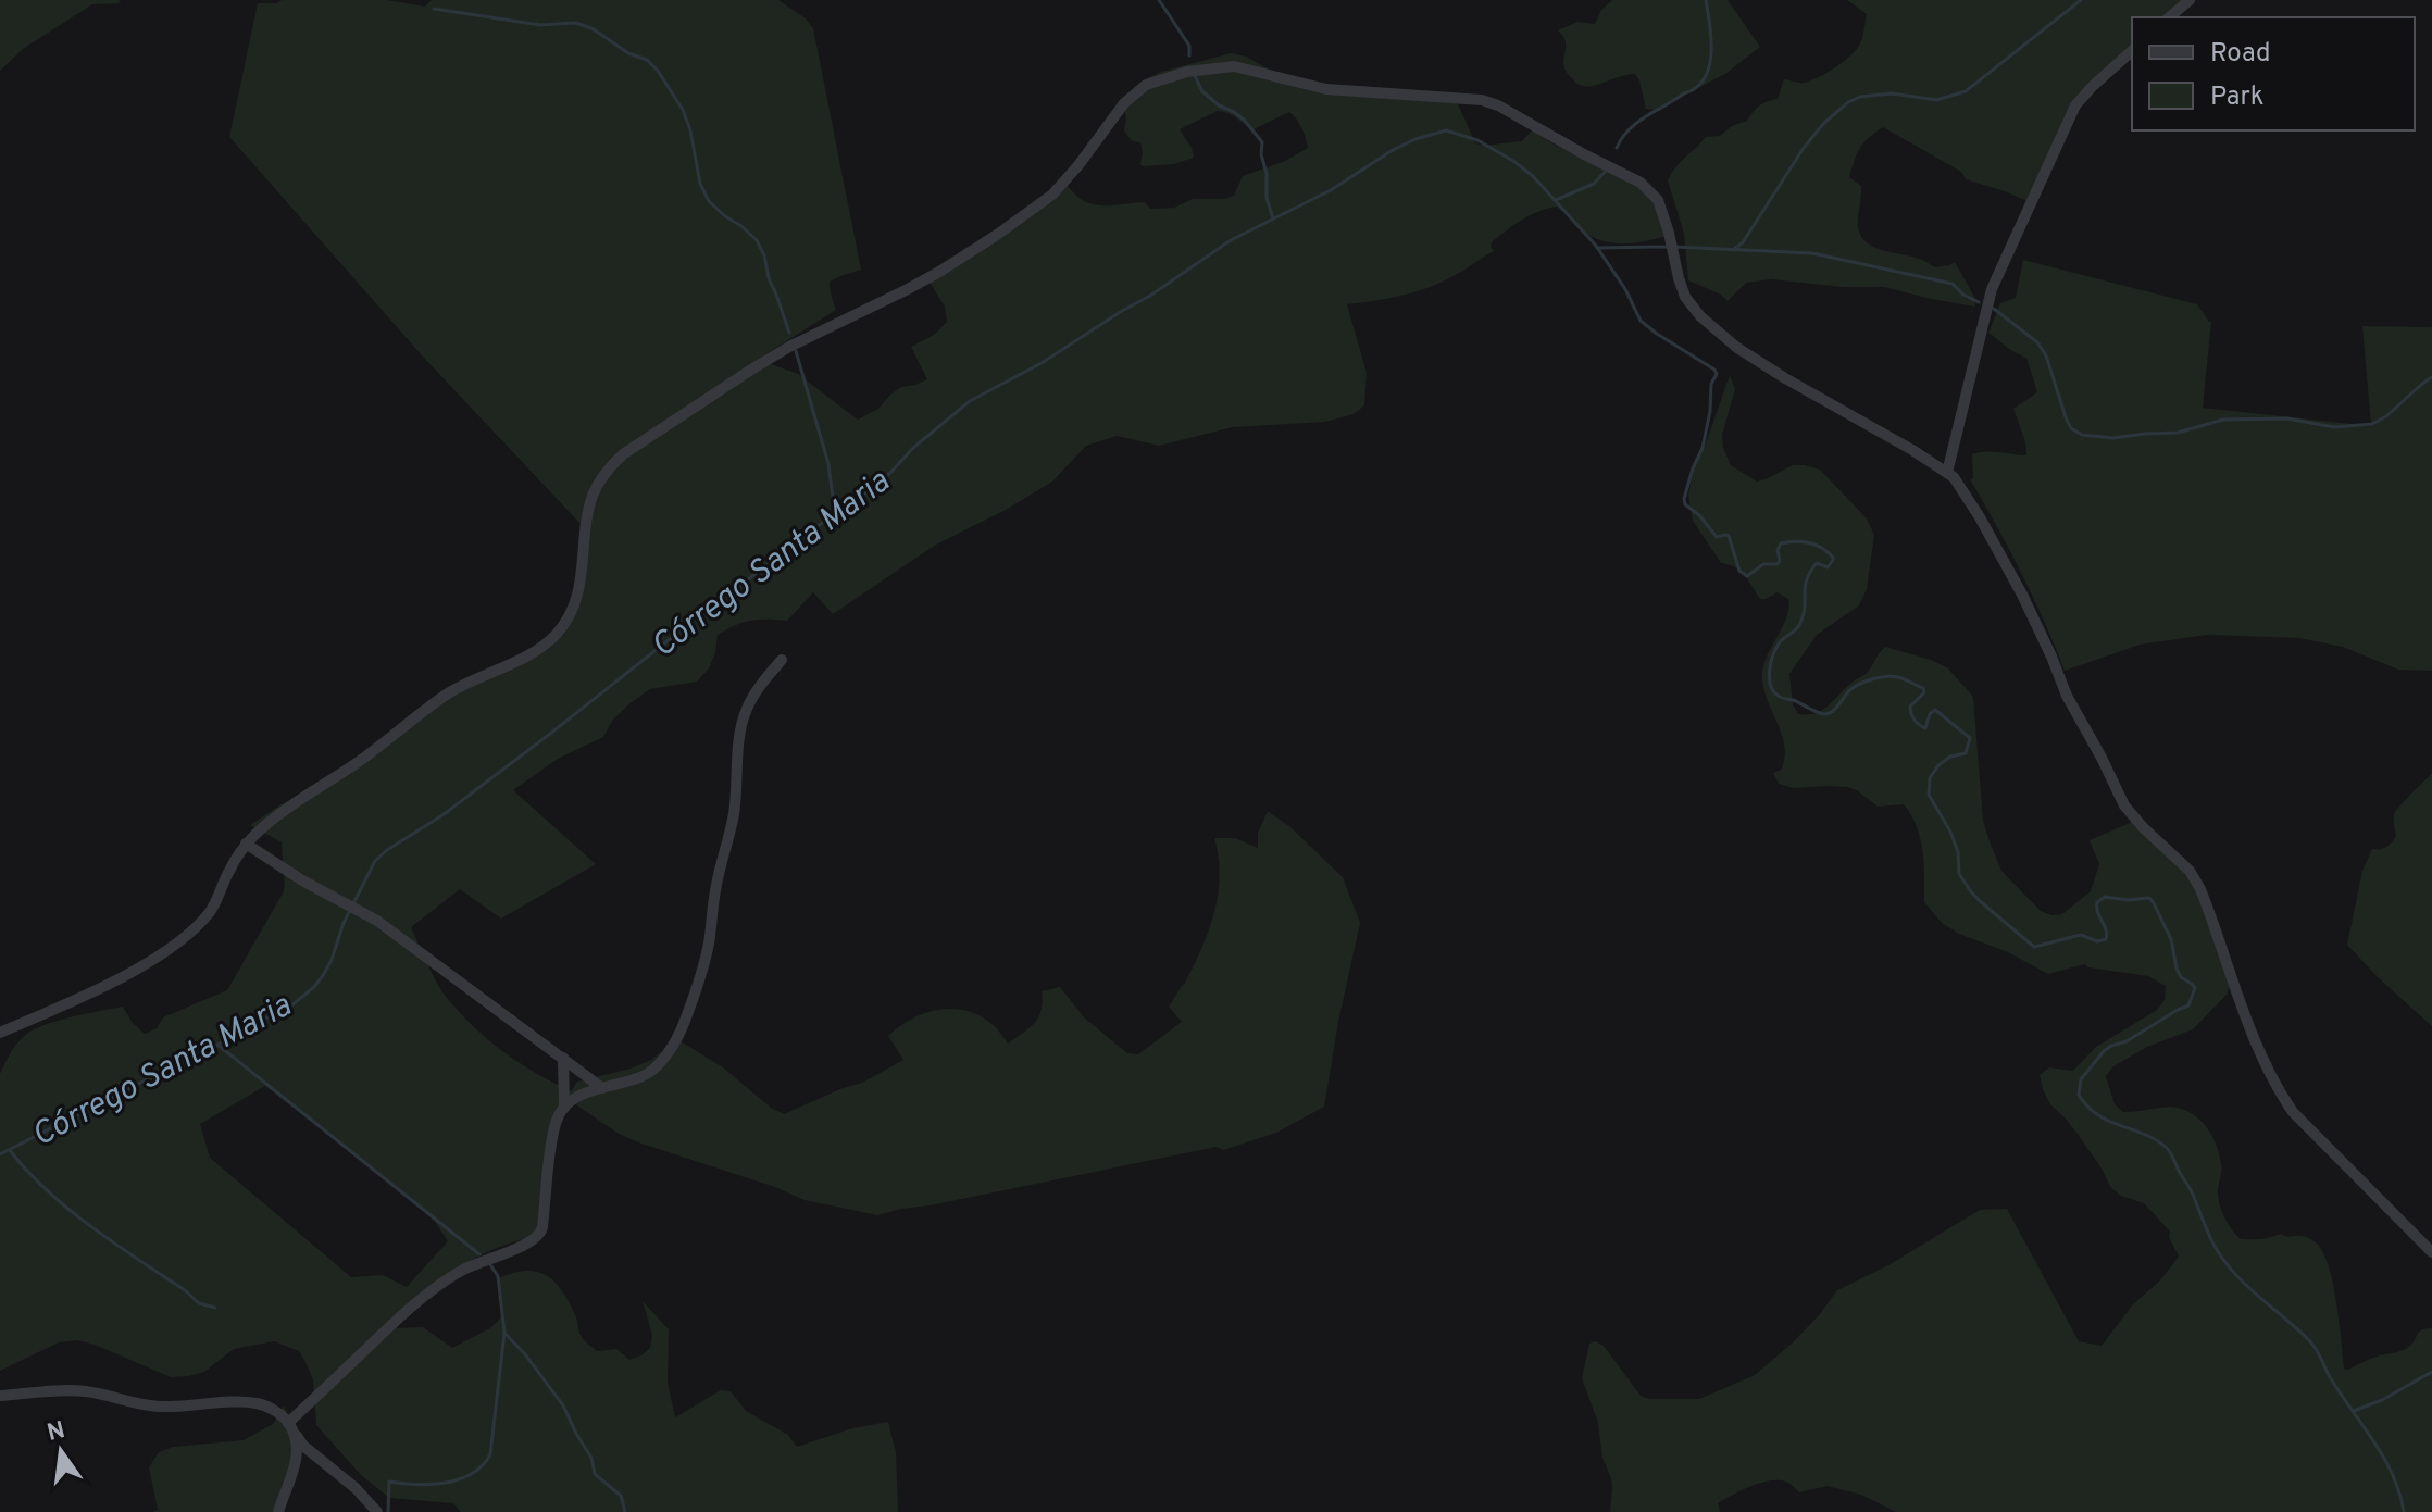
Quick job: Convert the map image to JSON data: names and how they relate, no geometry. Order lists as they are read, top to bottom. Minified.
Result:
{"water":["Córrego Santa Maria"],"legend":["Road","Park"],"north":"top"}
